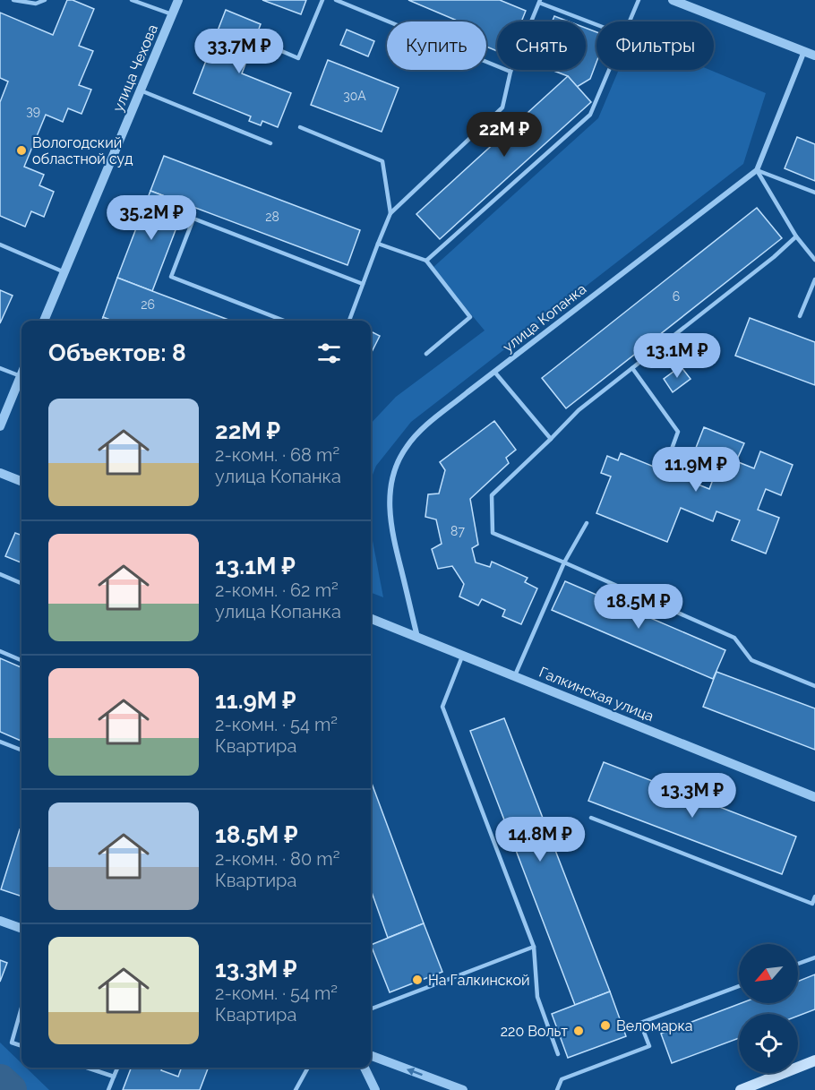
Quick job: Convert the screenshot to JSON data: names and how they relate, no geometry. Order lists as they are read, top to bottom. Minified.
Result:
{"streets":{"street":["улица Чехова","улица Копанка","Галкинская улица"]},"crossings":[["улица Копанка","Галкинская улица"]],"places":["Вологодский областной суд","На Галкинской","Веломарка","220 Вольт"],"house_numbers":["30А","39","28","6","26","87"],"north":"bottom left","page":{"chip":["Купить","Снять","Фильтры"],"price":["33.7M ₽","22M ₽","35.2M ₽","13.1M ₽","11.9M ₽","18.5M ₽","13.3M ₽","14.8M ₽"],"heading":"Объектов: 8","list":[{"name":"22M ₽","note":"2-комн. · 68 m² · улица Копанка"},{"name":"13.1M ₽","note":"2-комн. · 62 m² · улица Копанка"},{"name":"11.9M ₽","note":"2-комн. · 54 m² · Квартира"},{"name":"18.5M ₽","note":"2-комн. · 80 m² · Квартира"},{"name":"13.3M ₽","note":"2-комн. · 54 m² · Квартира"}]}}
